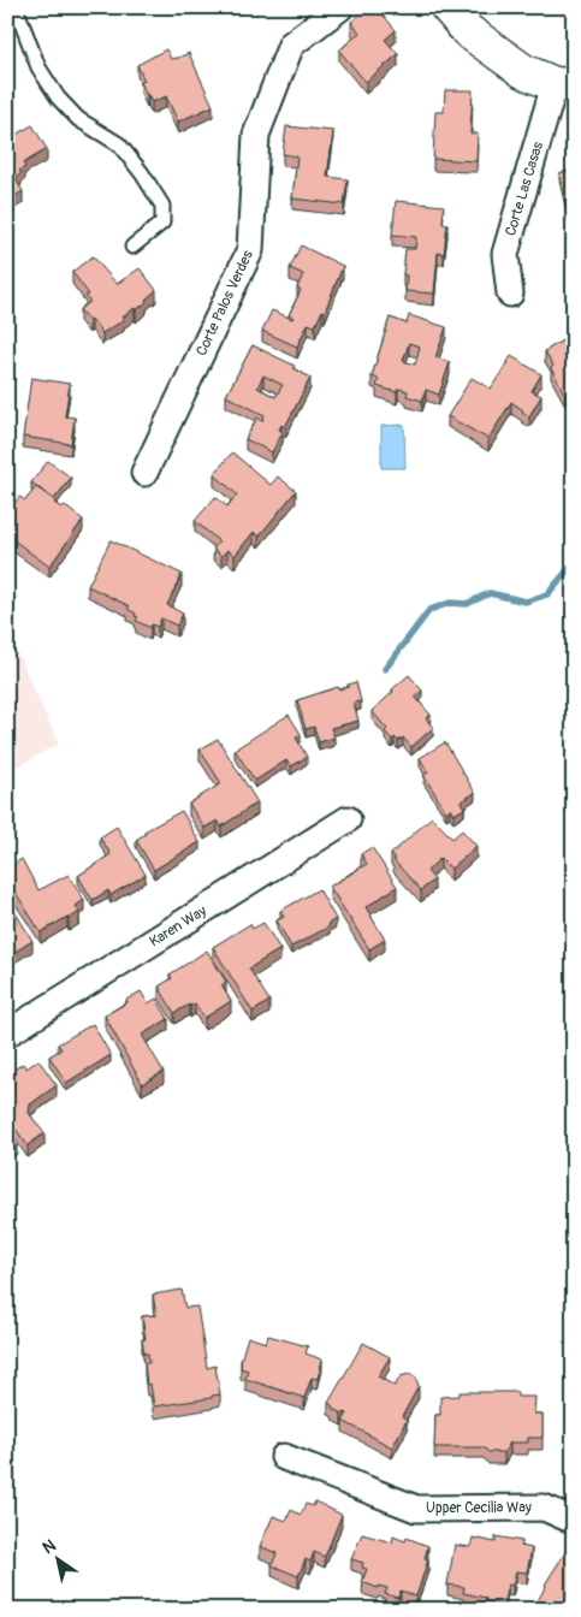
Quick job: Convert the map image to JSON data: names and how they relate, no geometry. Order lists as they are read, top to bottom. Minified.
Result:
{"streets":{"street":["Corte Las Casas","Corte Palos Verdes","Karen Way","Upper Cecilia Way"]},"north":"top left"}
